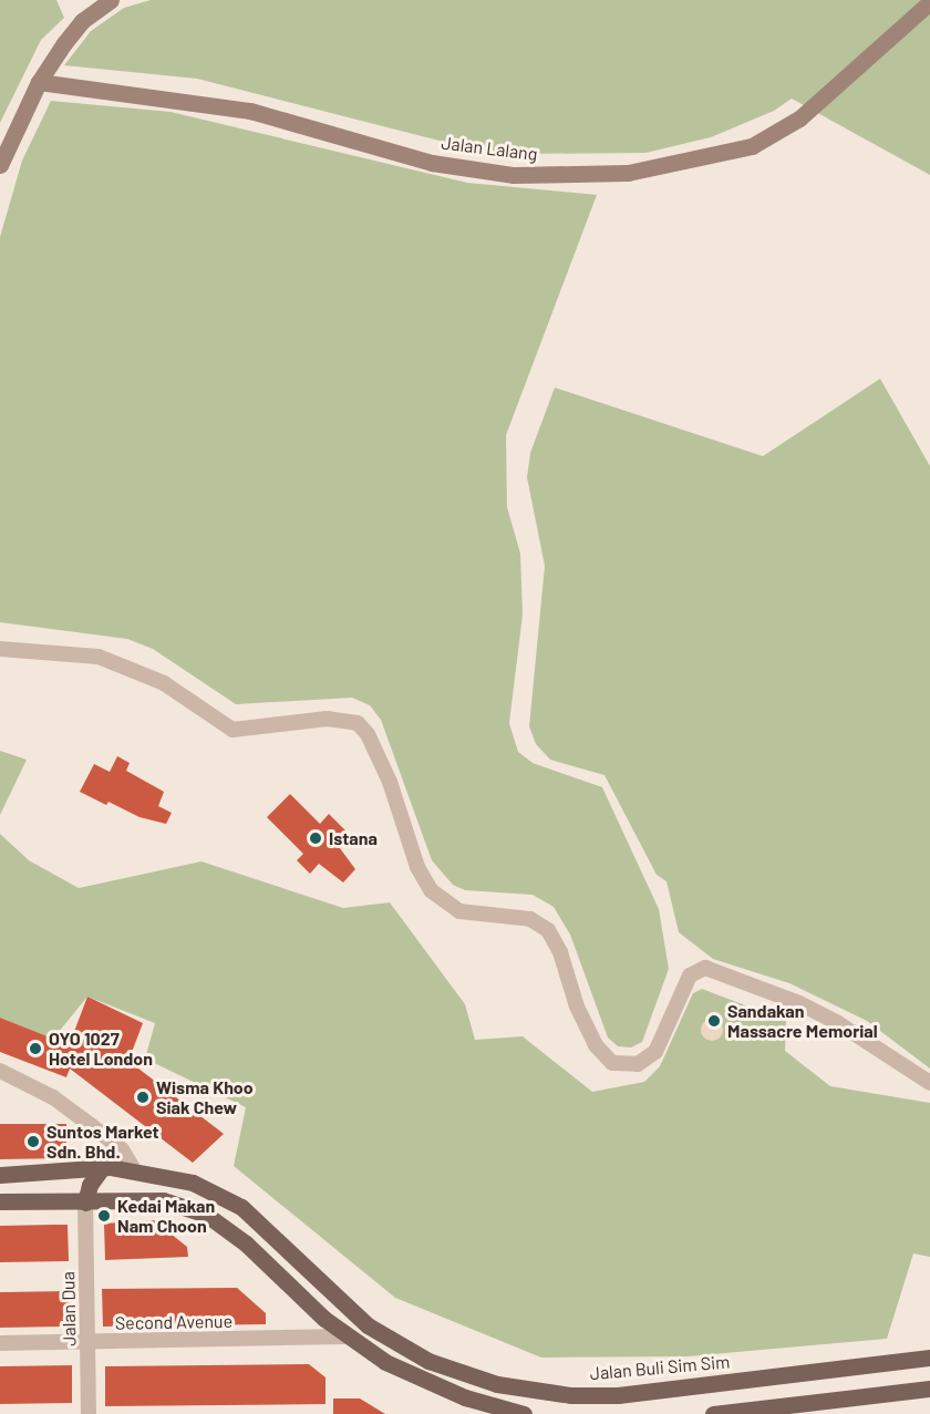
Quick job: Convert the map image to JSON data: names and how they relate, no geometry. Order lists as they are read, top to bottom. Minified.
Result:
{"streets":{"main road":["Jalan Buli Sim Sim"],"street":["Jalan Lalang","Jalan Dua","Second Avenue"]},"crossings":[["Jalan Dua","Second Avenue"]],"places":["Istana","Sandakan Massacre Memorial","OYO 1027 Hotel London","Wisma Khoo Siak Chew","Suntos Market Sdn. Bhd.","Kedai Makan Nam Choon"]}
